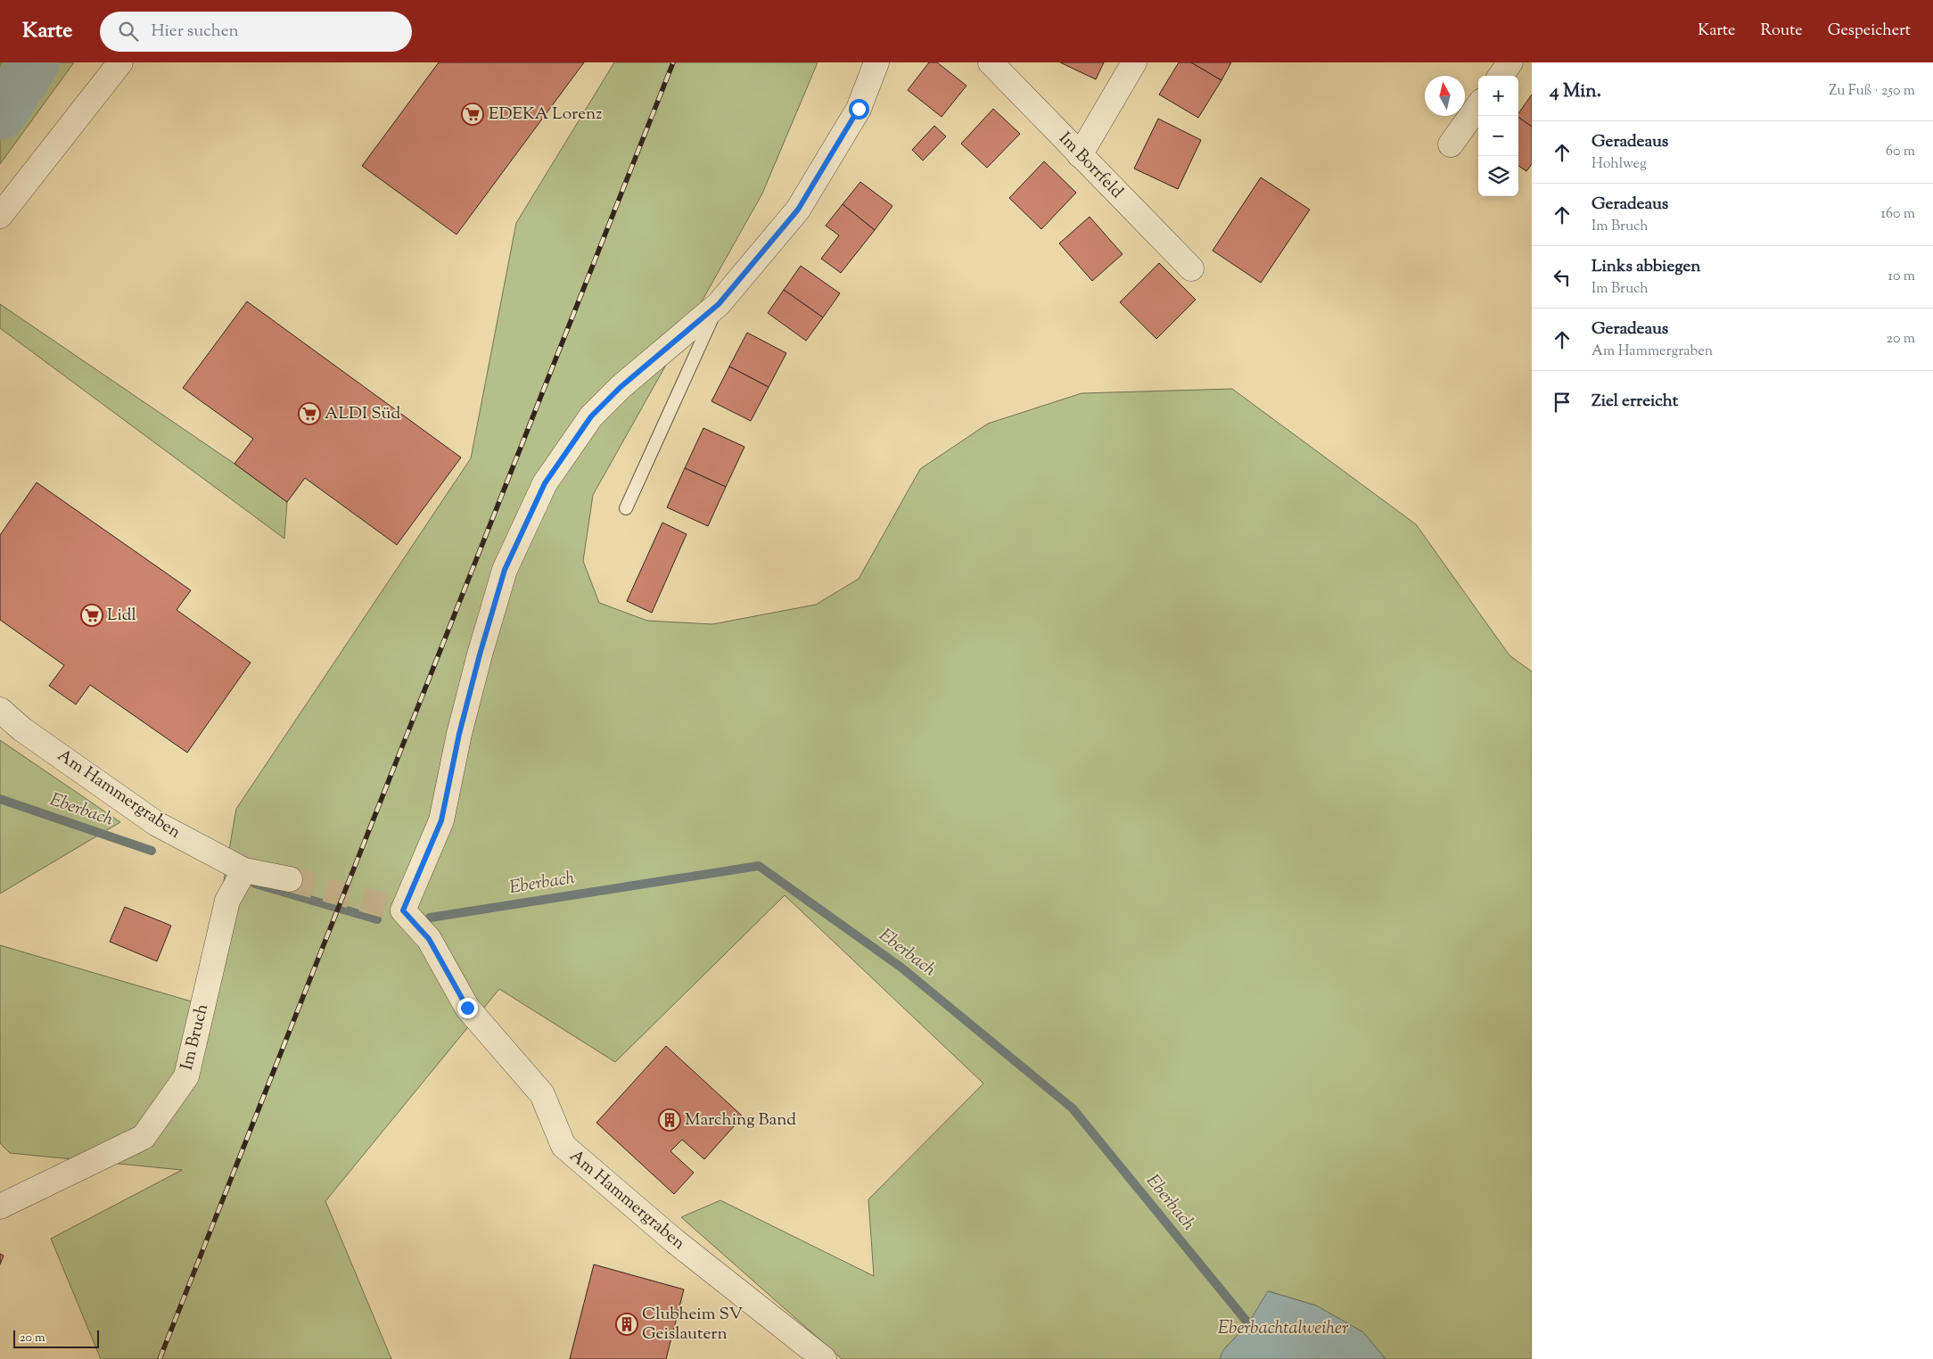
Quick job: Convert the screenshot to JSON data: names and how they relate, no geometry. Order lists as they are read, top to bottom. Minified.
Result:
{"streets":{"street":["Im Borrfeld","Am Hammergraben","Im Bruch"]},"crossings":[["Am Hammergraben","Im Bruch"]],"water":["Eberbach","Eberbachtalweiher"],"places":{"supermarket":["EDEKA Lorenz","ALDI Süd","Lidl"],"building":["Marching Band","Clubheim SV Geislautern"]},"scale_bar":"20 m","north":"top","page":{"header":"Karte","search":"Hier suchen","nav":["Karte","Route","Gespeichert"],"heading":["4 Min.","Zu Fuß · 250 m"],"map_buttons":["+","−"],"list":[["Geradeaus","Hohlweg","60 m"],["Geradeaus","Im Bruch","160 m"],["Links abbiegen","Im Bruch","10 m"],["Geradeaus","Am Hammergraben","20 m"],"Ziel erreicht"],"scale":"20 m"}}
